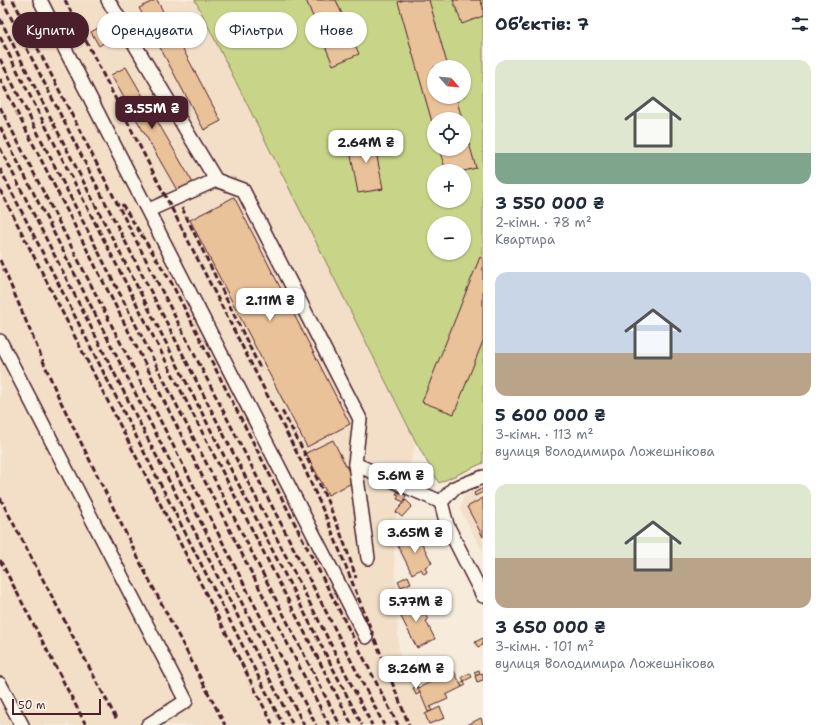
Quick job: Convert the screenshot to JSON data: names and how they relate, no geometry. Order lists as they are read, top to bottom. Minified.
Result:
{"scale_bar":"50 m","north":"bottom right","page":{"heading":"Об’єктів: 7","chip":["Купити","Орендувати","Фільтри","Нове"],"list":[{"name":"3 550 000 ₴","note":"2-кімн. · 78 m² · Квартира"},{"name":"5 600 000 ₴","note":"3-кімн. · 113 m² · вулиця Володимира Ложешнікова"},{"name":"3 650 000 ₴","note":"3-кімн. · 101 m² · вулиця Володимира Ложешнікова"}],"map_buttons":["+","−"],"price":["3.55M ₴","2.64M ₴","2.11M ₴","5.6M ₴","3.65M ₴","5.77M ₴","8.26M ₴"],"scale":"50 m"}}
